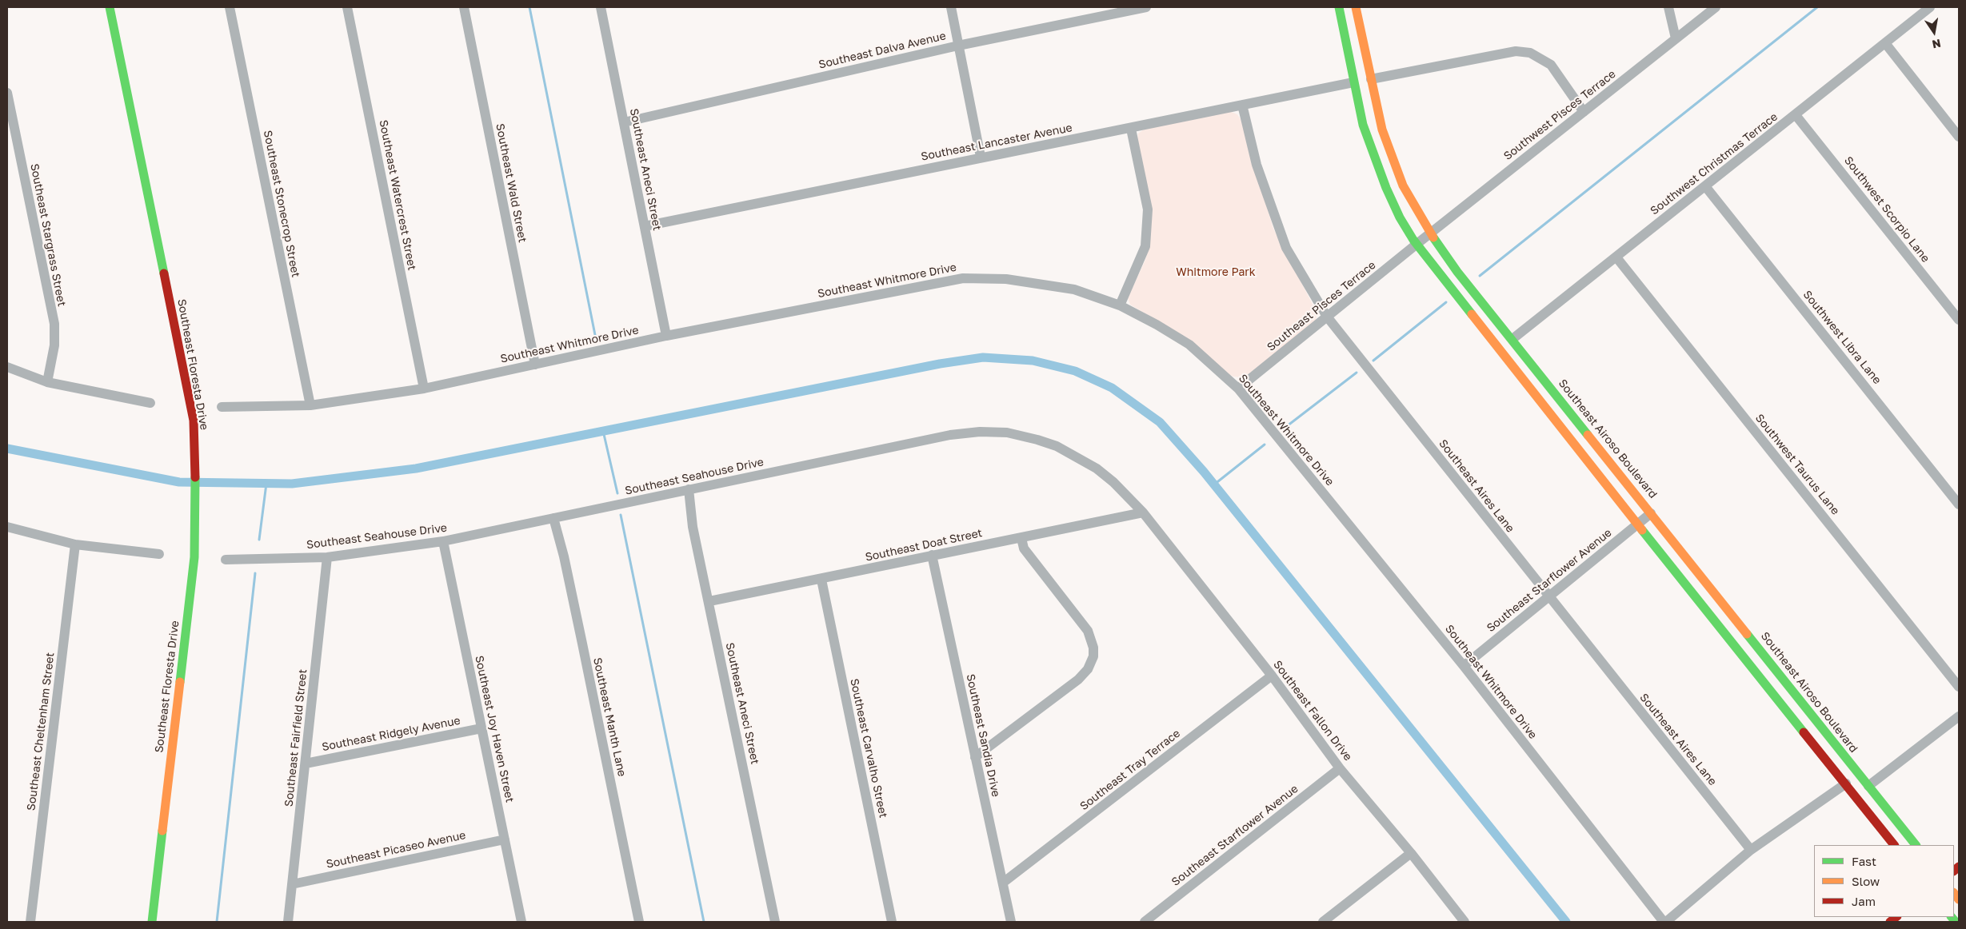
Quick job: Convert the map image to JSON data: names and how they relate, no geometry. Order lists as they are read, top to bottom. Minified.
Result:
{"streets":{"main road":["Southeast Floresta Drive","Southeast Airoso Boulevard"],"street":["Southeast Dalva Avenue","Southwest Pisces Terrace","Southeast Lancaster Avenue","Southwest Christmas Terrace","Southeast Aneci Street","Southeast Wald Street","Southeast Watercrest Street","Southeast Stonecrop Street","Southwest Scorpio Lane","Southeast Stargrass Street","Southeast Whitmore Drive","Southeast Pisces Terrace","Southwest Libra Lane","Southwest Taurus Lane","Southeast Seahouse Drive","Southeast Aires Lane","Southeast Doat Street","Southeast Starflower Avenue","Southeast Fallon Drive","Southeast Manth Lane","Southeast Joy Haven Street","Southeast Cheltenham Street","Southeast Ridgely Avenue","Southeast Sandia Drive","Southeast Fairfield Street","Southeast Carvalho Street","Southeast Tray Terrace","Southeast Picaseo Avenue"]},"crossings":[["Southeast Dalva Avenue","Southeast Aneci Street"],["Southwest Pisces Terrace","Southeast Pisces Terrace"],["Southwest Pisces Terrace","Southeast Airoso Boulevard"],["Southeast Lancaster Avenue","Southeast Aneci Street"],["Southeast Lancaster Avenue","Southeast Aires Lane"],["Southwest Christmas Terrace","Southwest Scorpio Lane"],["Southwest Christmas Terrace","Southwest Libra Lane"],["Southwest Christmas Terrace","Southeast Airoso Boulevard"],["Southwest Christmas Terrace","Southwest Taurus Lane"],["Southeast Aneci Street","Southeast Whitmore Drive"],["Southeast Aneci Street","Southeast Seahouse Drive"],["Southeast Aneci Street","Southeast Doat Street"],["Southeast Wald Street","Southeast Whitmore Drive"],["Southeast Watercrest Street","Southeast Whitmore Drive"],["Southeast Stonecrop Street","Southeast Whitmore Drive"],["Southeast Whitmore Drive","Southeast Pisces Terrace"],["Southeast Whitmore Drive","Southeast Starflower Avenue"],["Southeast Pisces Terrace","Southeast Aires Lane"],["Southeast Airoso Boulevard","Southeast Starflower Avenue"],["Southeast Seahouse Drive","Southeast Doat Street"],["Southeast Seahouse Drive","Southeast Fallon Drive"],["Southeast Seahouse Drive","Southeast Manth Lane"],["Southeast Seahouse Drive","Southeast Joy Haven Street"],["Southeast Seahouse Drive","Southeast Fairfield Street"],["Southeast Aires Lane","Southeast Starflower Avenue"],["Southeast Doat Street","Southeast Fallon Drive"],["Southeast Doat Street","Southeast Sandia Drive"],["Southeast Doat Street","Southeast Carvalho Street"],["Southeast Starflower Avenue","Southeast Fallon Drive"],["Southeast Fallon Drive","Southeast Tray Terrace"],["Southeast Joy Haven Street","Southeast Ridgely Avenue"],["Southeast Joy Haven Street","Southeast Picaseo Avenue"],["Southeast Ridgely Avenue","Southeast Fairfield Street"],["Southeast Sandia Drive","Southeast Tray Terrace"],["Southeast Fairfield Street","Southeast Picaseo Avenue"]],"parks":["Whitmore Park"],"legend":["Fast","Slow","Jam"],"north":"bottom"}
